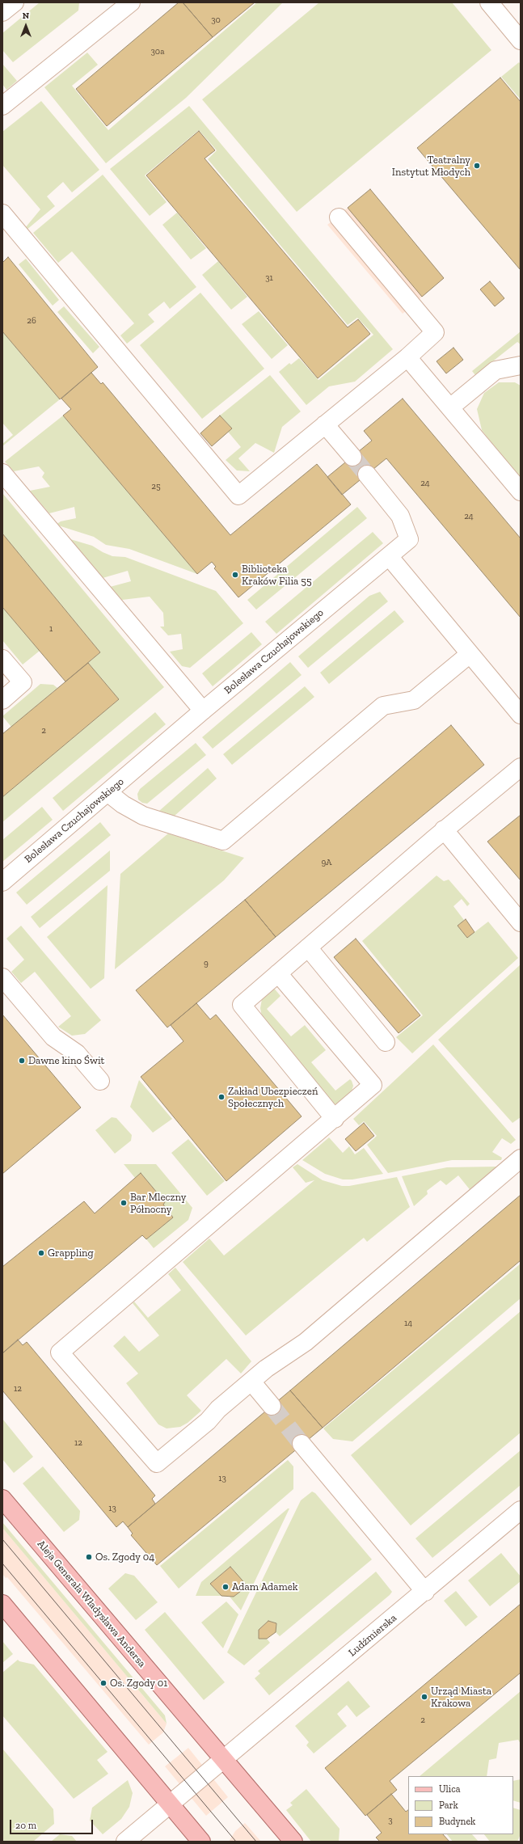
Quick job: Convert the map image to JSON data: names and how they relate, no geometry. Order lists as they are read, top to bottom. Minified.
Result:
{"streets":{"main road":["Aleja Generała Władysława Andersa"],"street":["Bolesława Czuchajowskiego","Ludźmierska"]},"crossings":[["Aleja Generała Władysława Andersa","Ludźmierska"]],"places":["Teatralny Instytut Młodych","Biblioteka Kraków Filia 55","Dawne kino Świt","Zakład Ubezpieczeń Społecznych","Bar Mleczny Północny","Grappling","Os. Zgody 04","Adam Adamek","Os. Zgody 01","Urząd Miasta Krakowa"],"house_numbers":["30","30a","31","26","24","25","24","1","2","9A","9","14","12","12","13","13","2","3"],"legend":["Ulica","Park","Budynek"],"scale_bar":"20 m","north":"top"}
